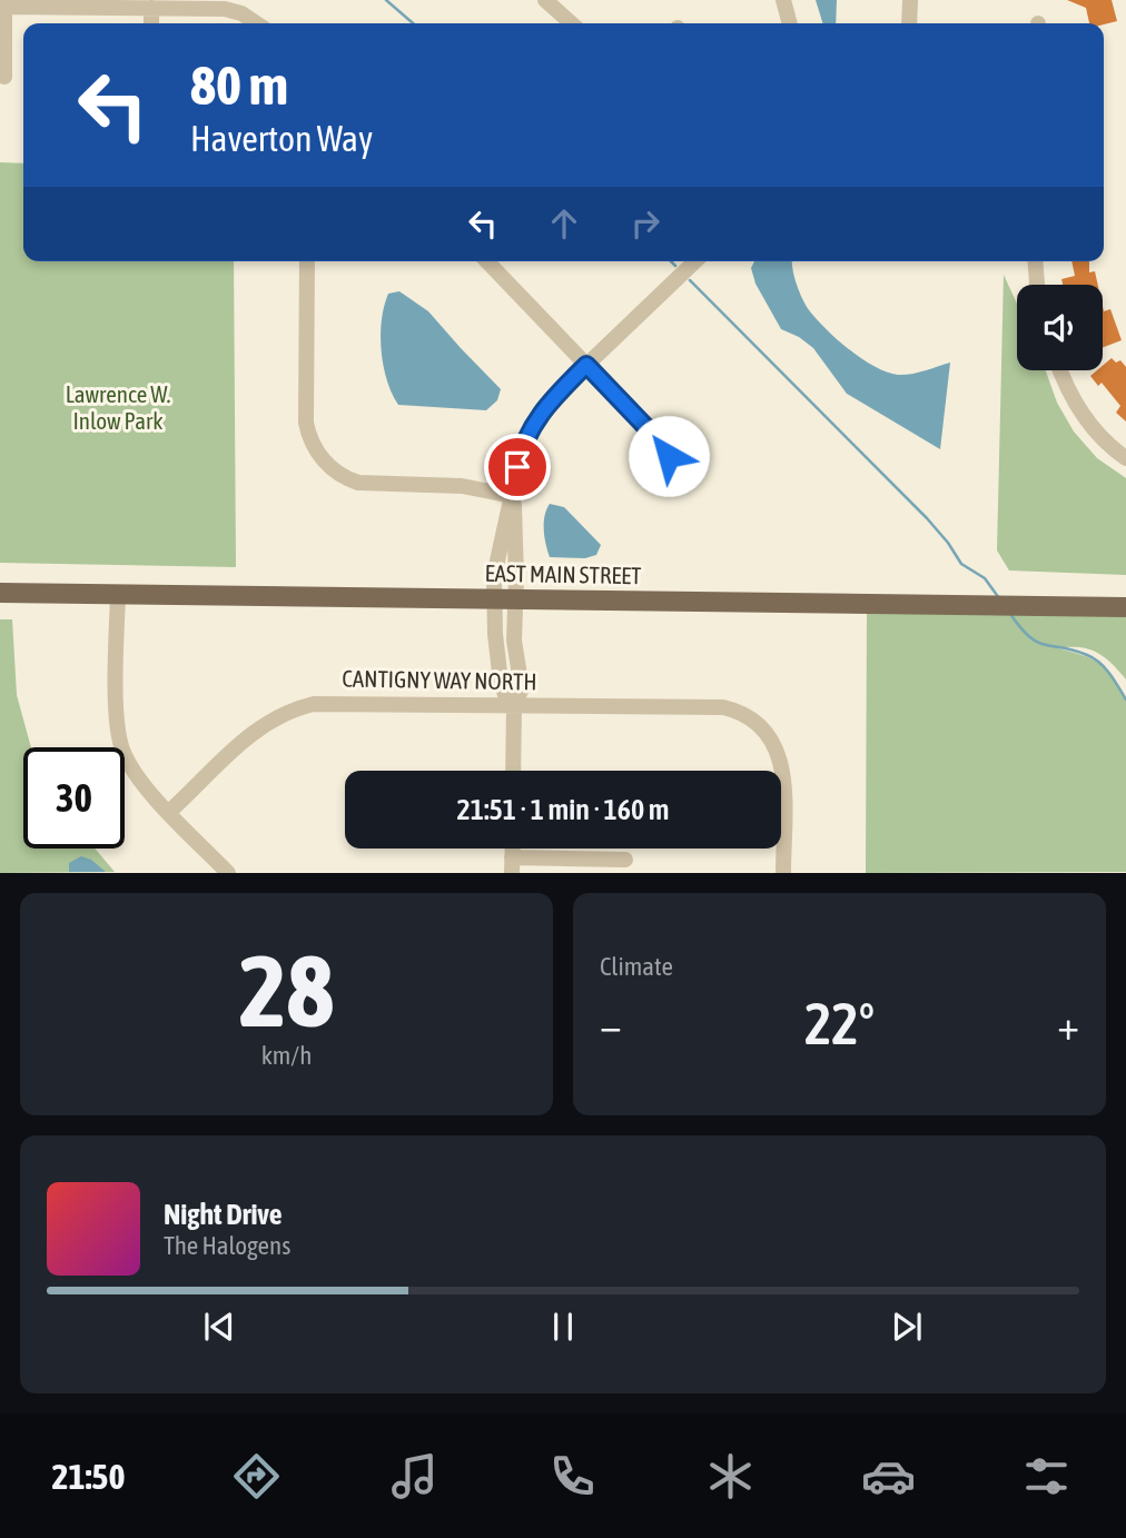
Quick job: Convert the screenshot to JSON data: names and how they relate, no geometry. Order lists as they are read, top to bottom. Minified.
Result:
{"streets":{"main road":["EAST MAIN STREET"],"street":["CANTIGNY WAY NORTH"]},"parks":["Lawrence W. Inlow Park"],"page":{"turn":["80 m","Haverton Way"],"limit":"30","trip":"21:51 · 1 min · 160 m","tile":[["28","km/h"],"Climate"],"heat":["−","22°","+"],"song":["Night Drive","The Halogens"],"tabs":"21:50"}}
